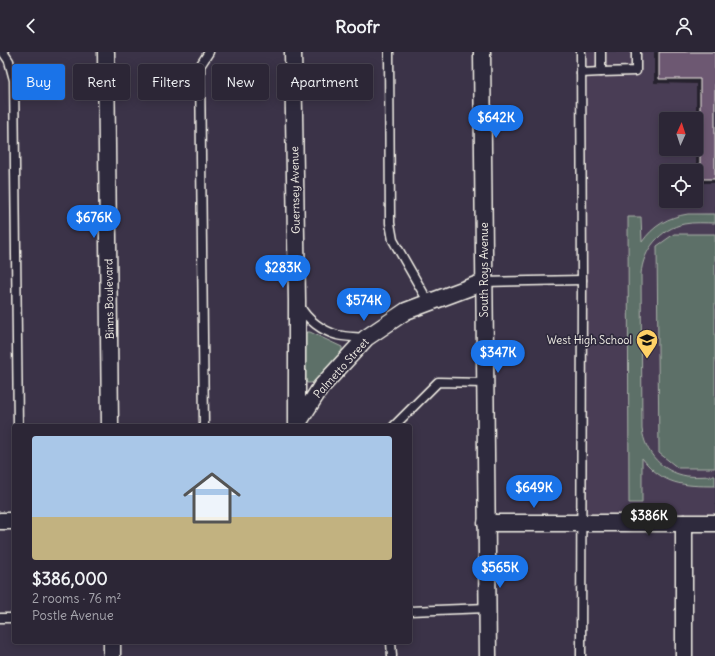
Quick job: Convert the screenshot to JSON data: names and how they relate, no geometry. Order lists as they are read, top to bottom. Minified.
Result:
{"streets":{"street":["Guernsey Avenue","South Roys Avenue","Binns Boulevard","Palmetto Street"]},"crossings":[["South Roys Avenue","Palmetto Street"]],"places":{"school or university":["West High School"]},"north":"top","page":{"header":"Roofr","chip":["Buy","Rent","Filters","New","Apartment"],"price":["$642K","$676K","$283K","$574K","$347K","$649K","$386K","$565K"],"list":[{"name":"$386,000","note":"2 rooms · 76 m² · Postle Avenue"}]}}
